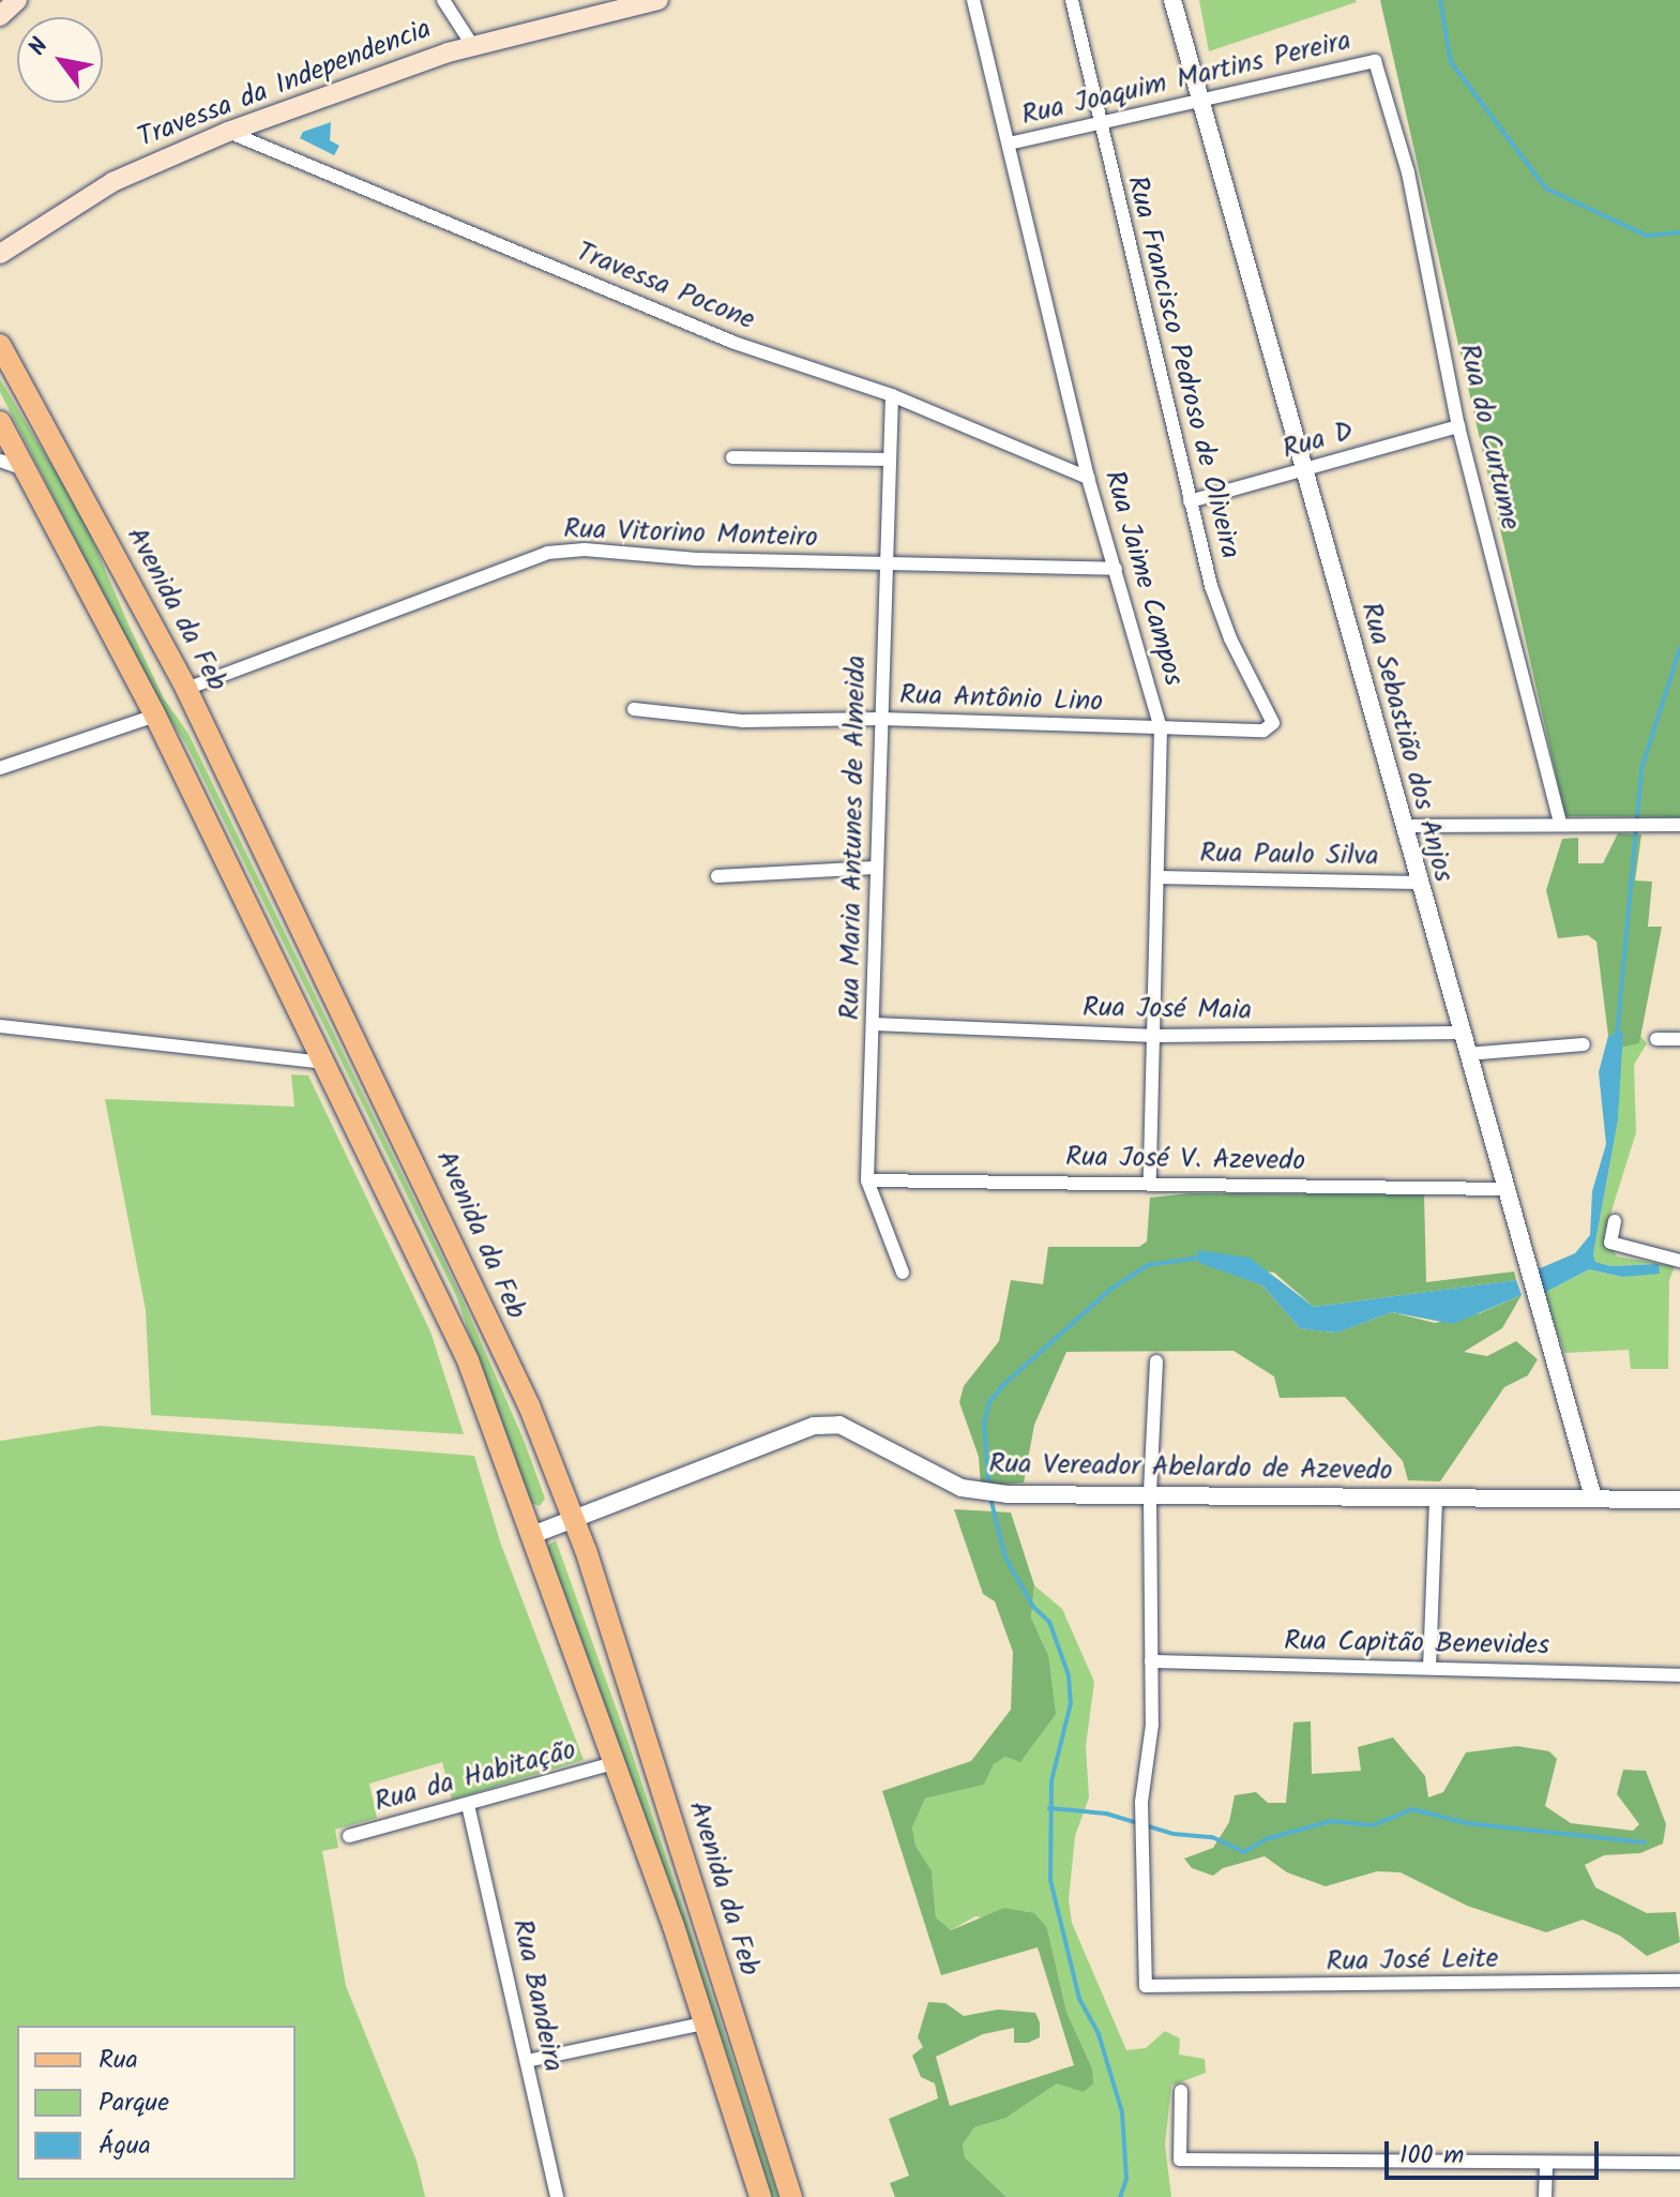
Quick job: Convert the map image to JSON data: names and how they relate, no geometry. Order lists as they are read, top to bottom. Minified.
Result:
{"streets":{"main road":["Travessa da Independencia","Avenida da Feb"],"street":["Rua Joaquim Martins Pereira","Travessa Pocone","Rua Francisco Pedroso de Oliveira","Rua do Curtume","Rua D","Rua Vitorino Monteiro","Rua Jaime Campos","Rua Antônio Lino","Rua Sebastião dos Anjos","Rua Maria Antunes de Almeida","Rua Paulo Silva","Rua José Maia","Rua José V. Azevedo","Rua Vereador Abelardo de Azevedo","Rua Capitão Benevides","Rua da Habitação","Rua José Leite","Rua Bandeira"]},"crossings":[["Rua Joaquim Martins Pereira","Rua Francisco Pedroso de Oliveira"],["Rua Joaquim Martins Pereira","Rua do Curtume"],["Rua Joaquim Martins Pereira","Rua Jaime Campos"],["Rua Joaquim Martins Pereira","Rua Sebastião dos Anjos"],["Travessa da Independencia","Travessa Pocone"],["Travessa Pocone","Rua Jaime Campos"],["Travessa Pocone","Rua Maria Antunes de Almeida"],["Rua Francisco Pedroso de Oliveira","Rua D"],["Rua Francisco Pedroso de Oliveira","Rua Antônio Lino"],["Rua do Curtume","Rua D"],["Rua D","Rua Sebastião dos Anjos"],["Rua Vitorino Monteiro","Rua Jaime Campos"],["Rua Vitorino Monteiro","Avenida da Feb"],["Rua Vitorino Monteiro","Rua Maria Antunes de Almeida"],["Rua Jaime Campos","Rua Antônio Lino"],["Rua Jaime Campos","Rua Paulo Silva"],["Rua Jaime Campos","Rua José Maia"],["Rua Jaime Campos","Rua José V. Azevedo"],["Avenida da Feb","Rua Vereador Abelardo de Azevedo"],["Avenida da Feb","Rua da Habitação"],["Rua Antônio Lino","Rua Maria Antunes de Almeida"],["Rua Sebastião dos Anjos","Rua Paulo Silva"],["Rua Sebastião dos Anjos","Rua José Maia"],["Rua Sebastião dos Anjos","Rua José V. Azevedo"],["Rua Sebastião dos Anjos","Rua Vereador Abelardo de Azevedo"],["Rua Maria Antunes de Almeida","Rua José Maia"],["Rua Maria Antunes de Almeida","Rua José V. Azevedo"],["Rua Capitão Benevides","Rua José Leite"],["Rua da Habitação","Rua Bandeira"]],"legend":["Rua","Parque","Água"],"scale_bar":"100 m","north":"top left"}
